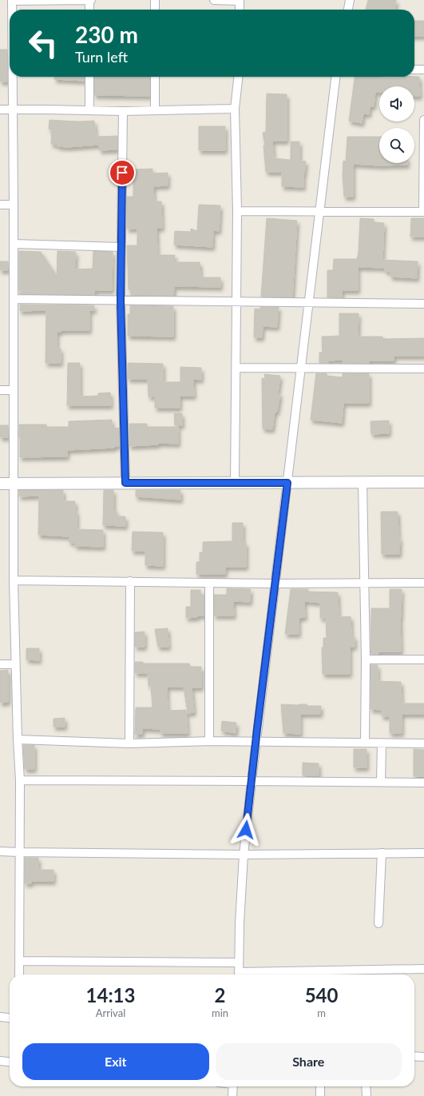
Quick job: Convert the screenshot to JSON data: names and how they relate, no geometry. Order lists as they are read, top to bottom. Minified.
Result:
{"page":{"turn":["230 m","Turn left"],"eta":["14:13","Arrival","2","min","540","m"],"buttons":["Exit","Share"]}}
